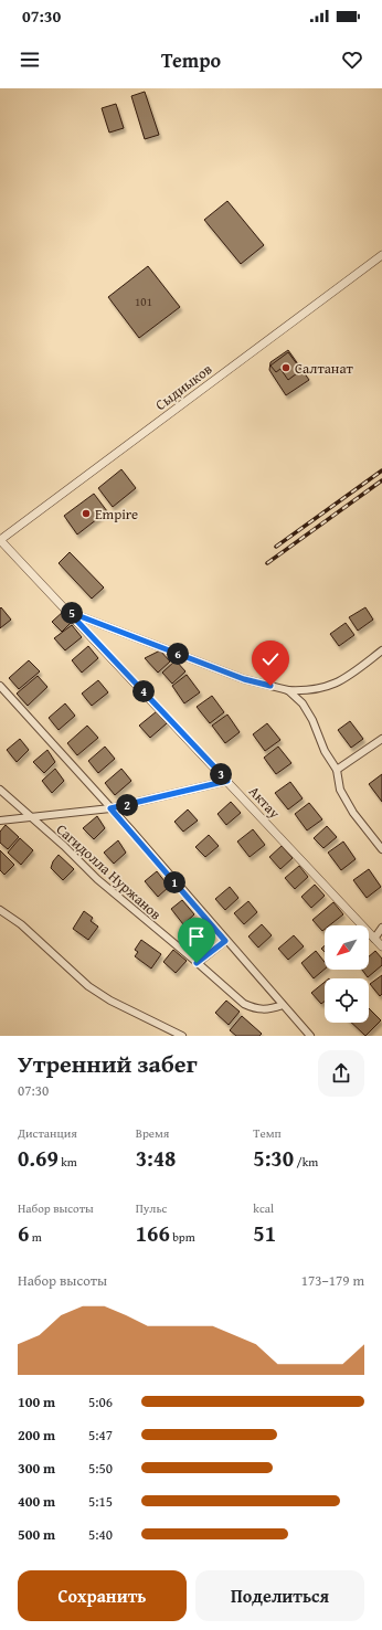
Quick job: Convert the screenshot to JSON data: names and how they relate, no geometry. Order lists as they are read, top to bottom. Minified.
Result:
{"streets":{"street":["Сыдиыков","Актау","Сагидолла Нуржанов"]},"crossings":[["Сыдиыков","Актау"]],"places":["Салтанат","Empire"],"house_numbers":["101"],"north":"bottom left","page":{"status":"07:30","header":"Tempo","pins":["5","6","4","3","2","1"],"heading":["Утренний забег","07:30"],"stats":[["Дистанция","0.69 km"],["Время","3:48"],["Темп","5:30 /km"],["Набор высоты","6 m"],["Пульс","166 bpm"],["kcal","51"]],"chart":["Набор высоты","173–179 m"],"list":[{"name":"100 m","note":"5:06"},{"name":"200 m","note":"5:47"},{"name":"300 m","note":"5:50"},{"name":"400 m","note":"5:15"},{"name":"500 m","note":"5:40"}],"buttons":["Сохранить","Поделиться"]}}
